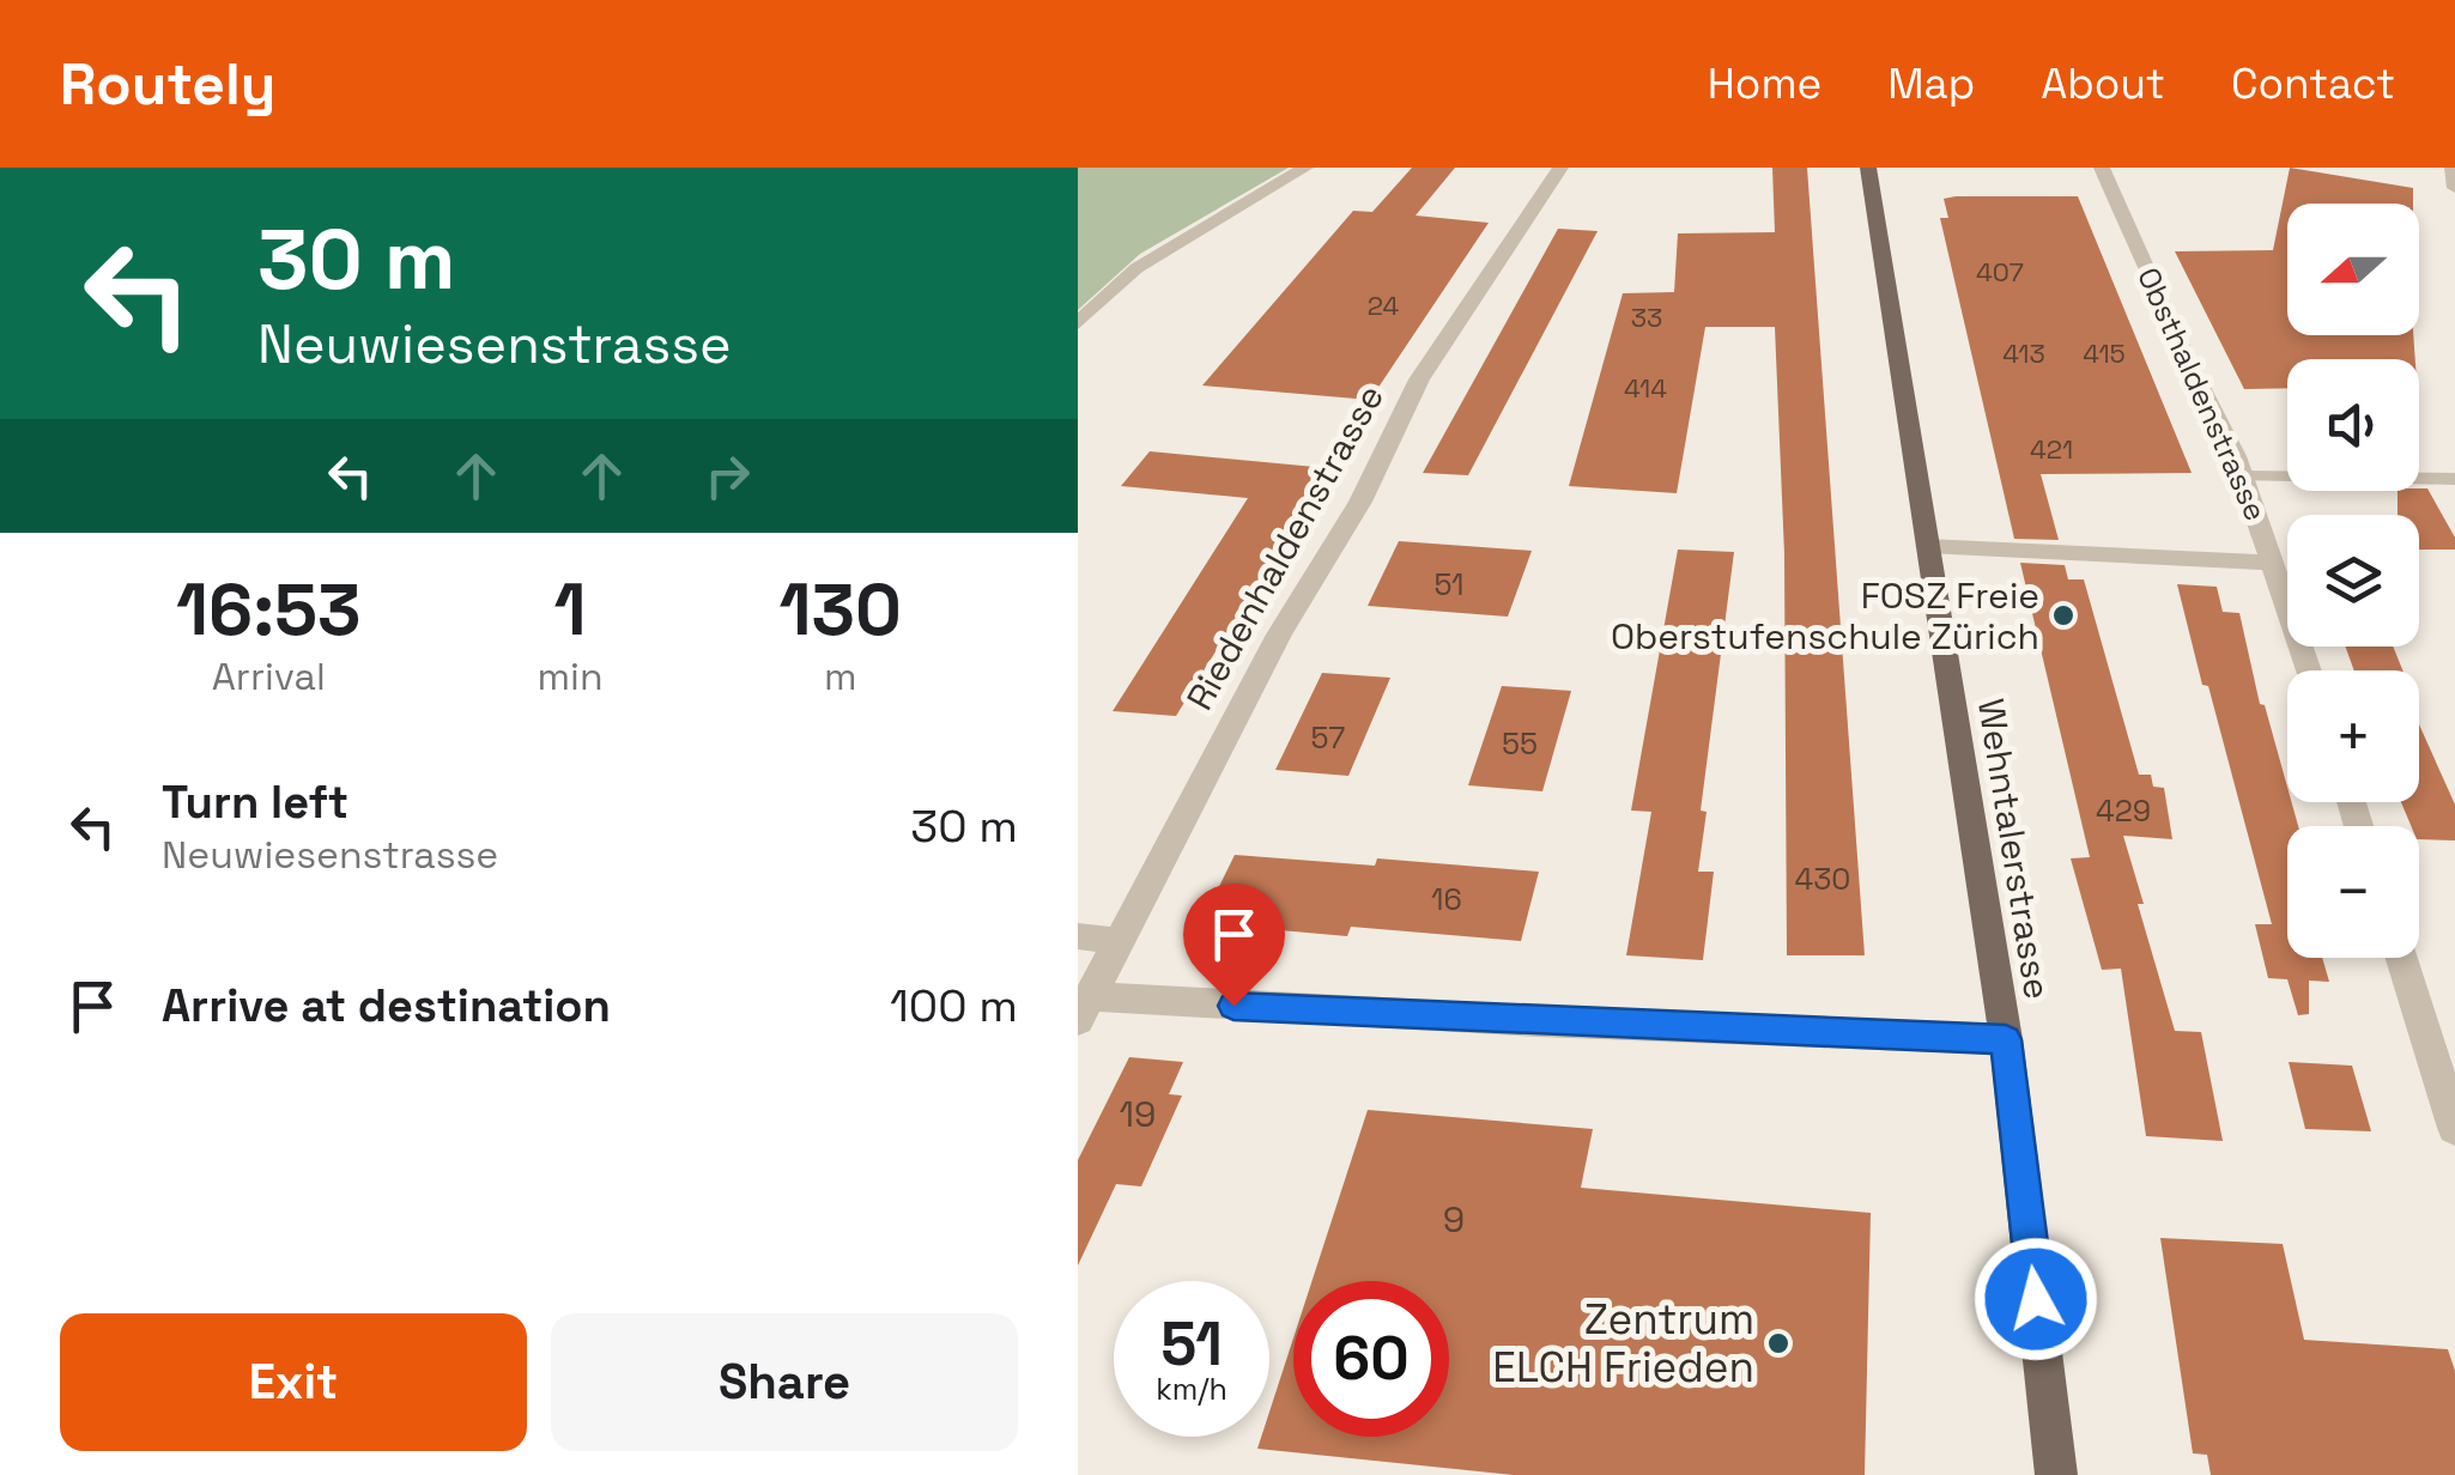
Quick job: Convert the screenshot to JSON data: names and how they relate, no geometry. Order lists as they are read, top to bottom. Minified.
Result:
{"streets":{"main road":["Wehntalerstrasse"],"street":["Obsthaldenstrasse","Riedenhaldenstrasse"]},"places":["FOSZ Freie Oberstufenschule Zürich","Zentrum ELCH Frieden"],"house_numbers":["407","24","33","413","415","414","421","51","57","55","429","430","16","19","9"],"north":"left","page":{"header":"Routely","nav":["Home","Map","About","Contact"],"turn":["30 m","Neuwiesenstrasse"],"map_buttons":["+","−"],"eta":["16:53","Arrival","1","min","130","m"],"list":[{"name":"Turn left","note":"Neuwiesenstrasse","value":"30 m"},{"name":"Arrive at destination","value":"100 m"}],"speed":"51 km/h","limit":"60","buttons":["Exit","Share"]}}
